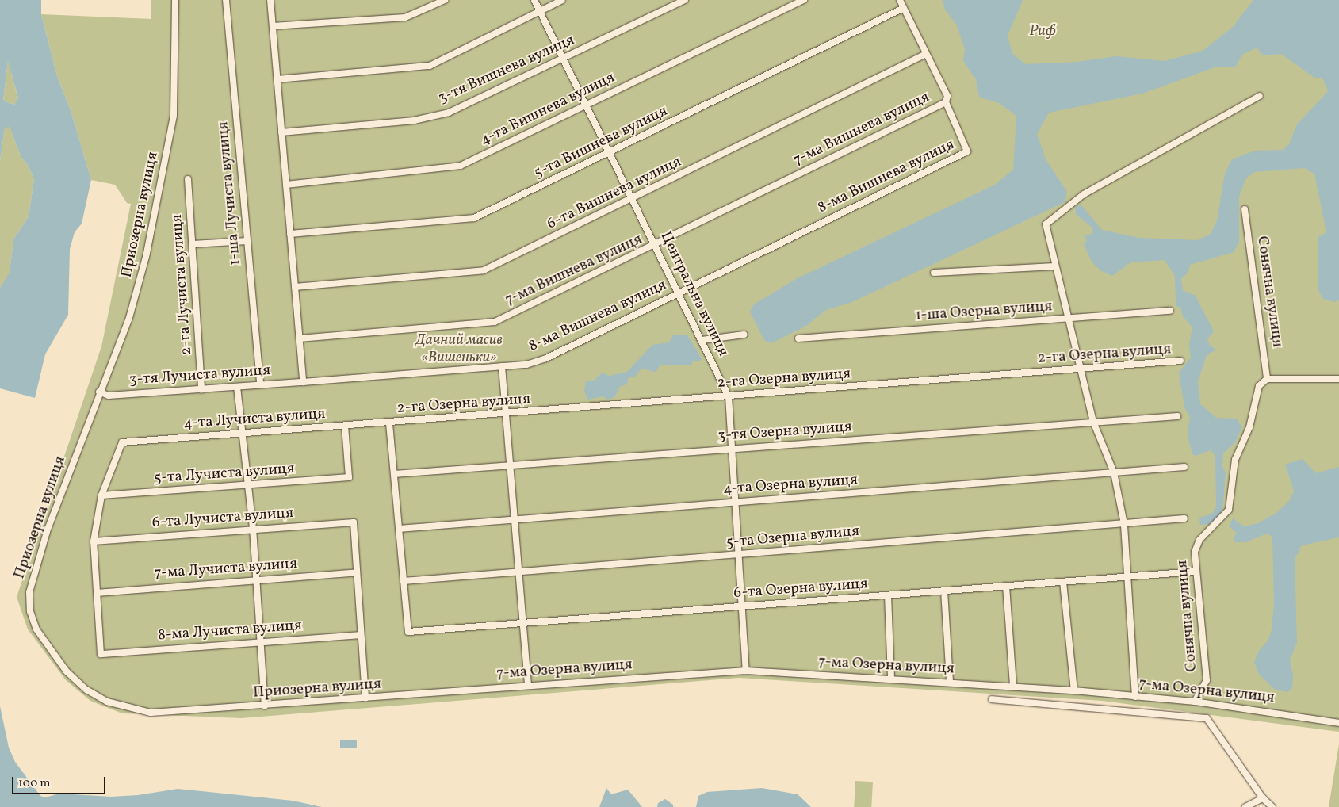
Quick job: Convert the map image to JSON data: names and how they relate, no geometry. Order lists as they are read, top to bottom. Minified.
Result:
{"streets":{"street":["3-тя Вишнева вулиця","4-та Вишнева вулиця","7-ма Вишнева вулиця","5-та Вишнева вулиця","8-ма Вишнева вулиця","1-ша Лучиста вулиця","6-та Вишнева вулиця","Приозерна вулиця","2-га Лучиста вулиця","Сонячна вулиця","Центральна вулиця","1-ша Озерна вулиця","2-га Озерна вулиця","3-тя Лучиста вулиця","4-та Лучиста вулиця","3-тя Озерна вулиця","5-та Лучиста вулиця","4-та Озерна вулиця","6-та Лучиста вулиця","5-та Озерна вулиця","7-ма Лучиста вулиця","6-та Озерна вулиця","8-ма Лучиста вулиця","7-ма Озерна вулиця"]},"crossings":[["3-тя Вишнева вулиця","Центральна вулиця"],["4-та Вишнева вулиця","Центральна вулиця"],["7-ма Вишнева вулиця","8-ма Вишнева вулиця"],["7-ма Вишнева вулиця","Центральна вулиця"],["5-та Вишнева вулиця","Центральна вулиця"],["8-ма Вишнева вулиця","Центральна вулиця"],["8-ма Вишнева вулиця","3-тя Лучиста вулиця"],["1-ша Лучиста вулиця","3-тя Лучиста вулиця"],["6-та Вишнева вулиця","Центральна вулиця"],["Приозерна вулиця","3-тя Лучиста вулиця"],["Приозерна вулиця","7-ма Озерна вулиця"],["2-га Лучиста вулиця","3-тя Лучиста вулиця"],["Сонячна вулиця","6-та Озерна вулиця"],["Сонячна вулиця","7-ма Озерна вулиця"],["Центральна вулиця","2-га Озерна вулиця"],["Центральна вулиця","3-тя Озерна вулиця"],["Центральна вулиця","4-та Озерна вулиця"],["Центральна вулиця","5-та Озерна вулиця"],["Центральна вулиця","6-та Озерна вулиця"],["Центральна вулиця","7-ма Озерна вулиця"],["2-га Озерна вулиця","4-та Лучиста вулиця"],["4-та Лучиста вулиця","5-та Лучиста вулиця"],["6-та Лучиста вулиця","7-ма Лучиста вулиця"],["5-та Озерна вулиця","6-та Озерна вулиця"],["7-ма Лучиста вулиця","8-ма Лучиста вулиця"]],"parks":["Риф","Дачний масив «Вишеньки»"],"scale_bar":"100 m"}
